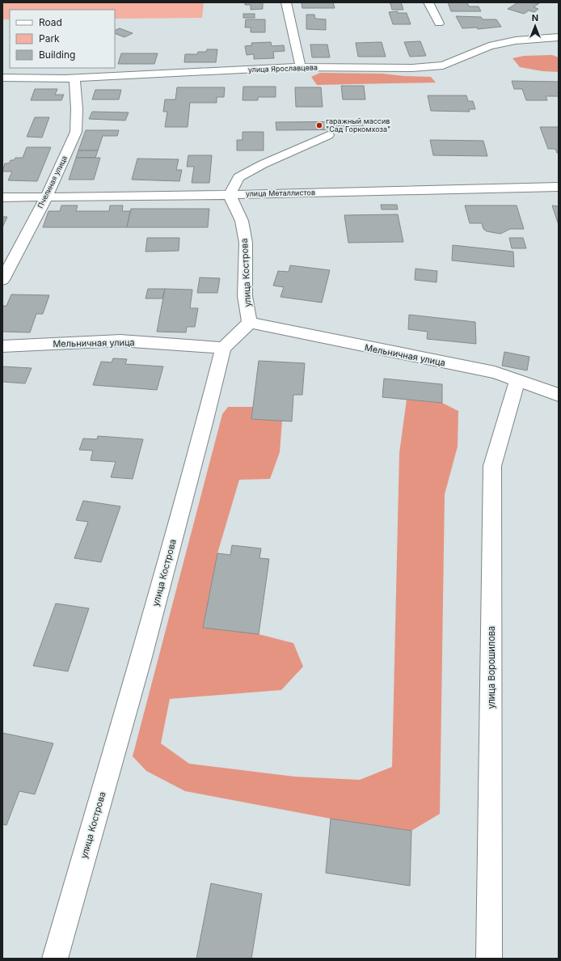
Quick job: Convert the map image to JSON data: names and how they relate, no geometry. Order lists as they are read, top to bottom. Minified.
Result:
{"streets":{"street":["улица Ярославцева","Пчелиная улица","улица Металлистов","улица Кострова","Мельничная улица","улица Ворошилова"]},"crossings":[["улица Ярославцева","Пчелиная улица"],["Пчелиная улица","улица Металлистов"],["улица Металлистов","улица Кострова"],["улица Кострова","Мельничная улица"],["Мельничная улица","улица Ворошилова"]],"places":["гаражный массив \"Сад Горкомхоза\""],"legend":["Road","Park","Building"],"north":"top"}
